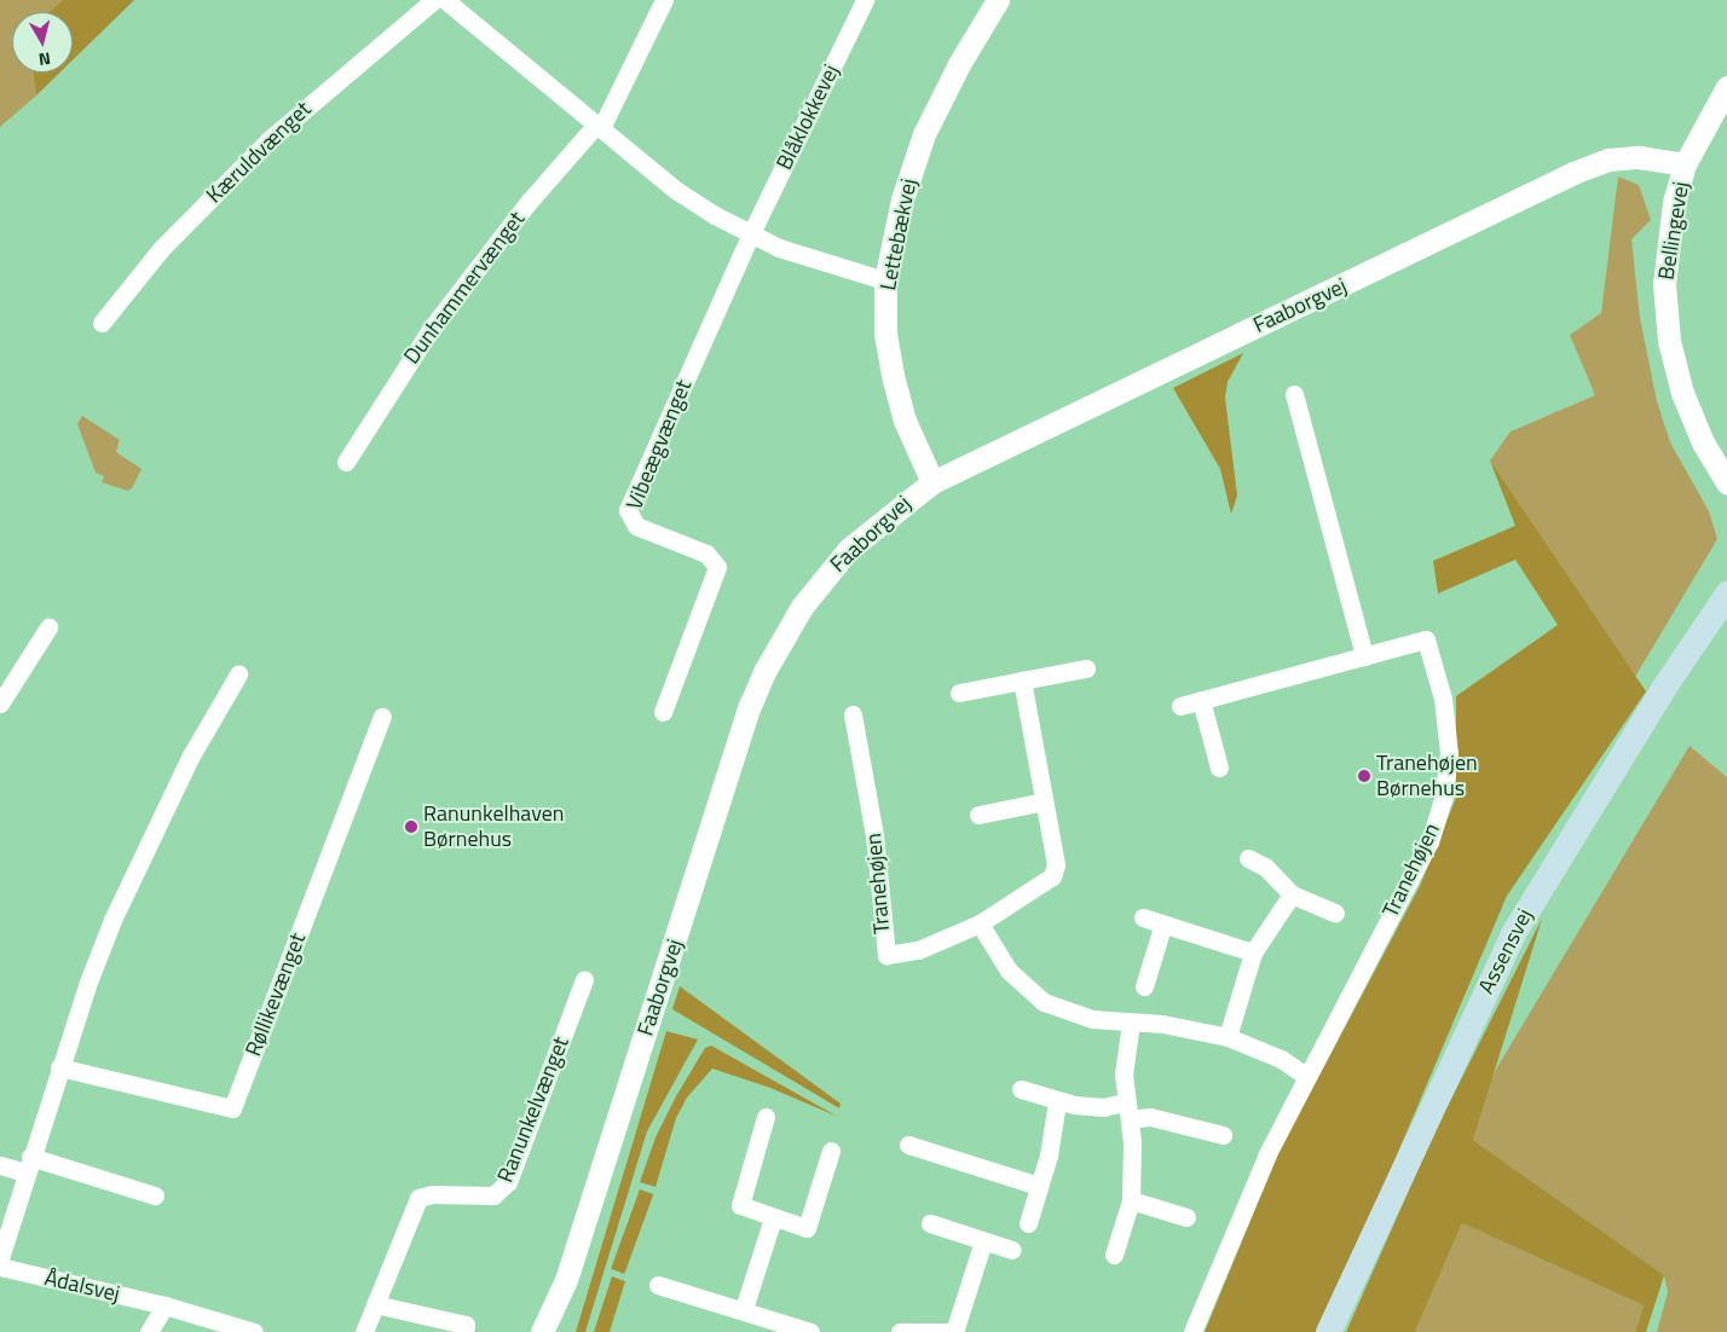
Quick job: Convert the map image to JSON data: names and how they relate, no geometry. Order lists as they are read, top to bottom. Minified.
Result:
{"streets":{"main road":["Assensvej"],"street":["Blåklokkevej","Kæruldvænget","Bellingevej","Lettebækvej","Dunhammervænget","Faaborgvej","Vibeægvænget","Tranehøjen","Røllikevænget","Ranunkelvænget","Ådalsvej"]},"crossings":[["Blåklokkevej","Vibeægvænget"],["Bellingevej","Faaborgvej"],["Lettebækvej","Faaborgvej"]],"places":["Tranehøjen Børnehus","Ranunkelhaven Børnehus"],"north":"bottom"}
